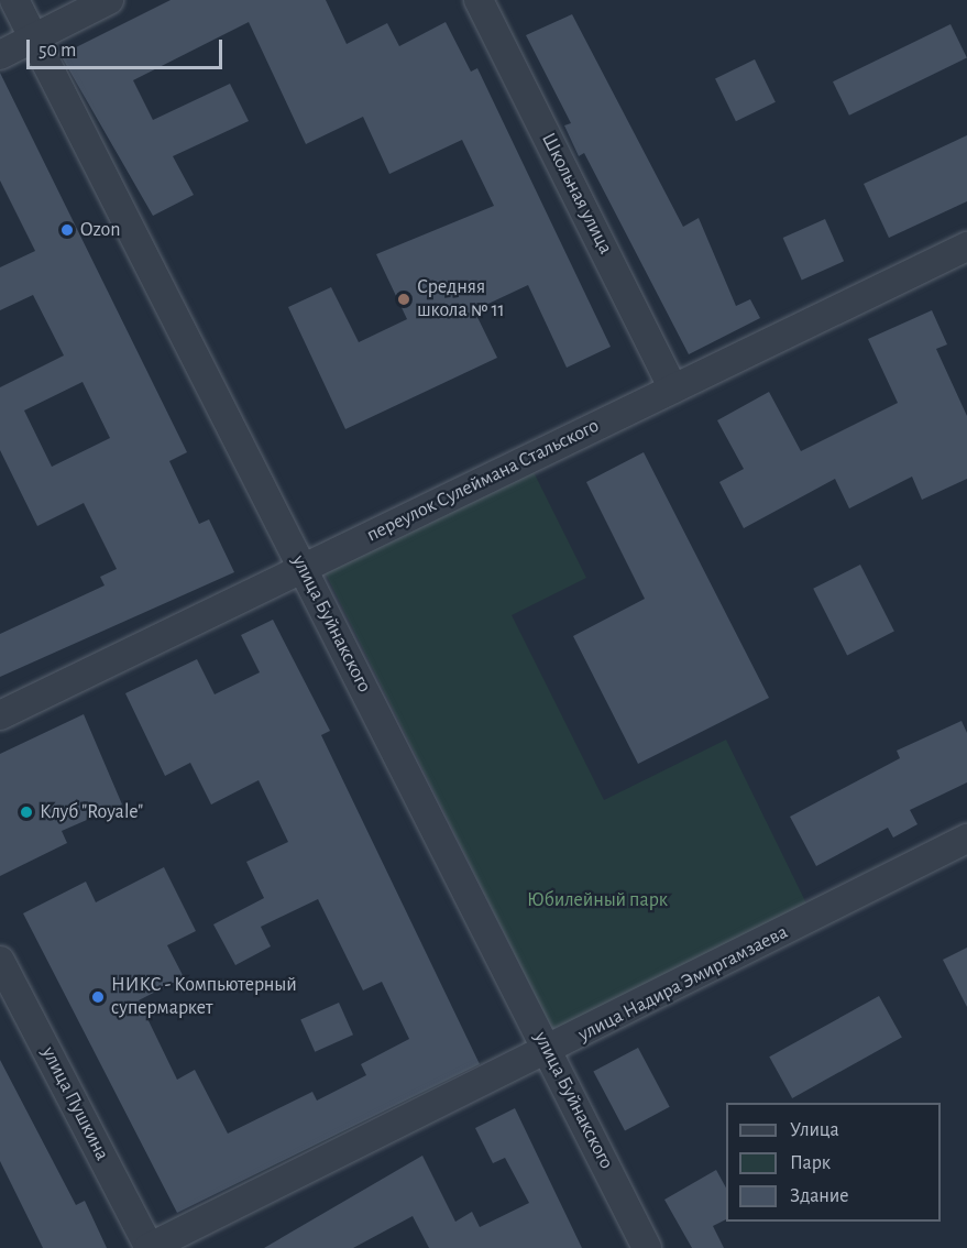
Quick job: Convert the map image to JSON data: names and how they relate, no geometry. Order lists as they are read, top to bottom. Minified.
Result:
{"streets":{"street":["Школьная улица","переулок Сулеймана Стальского","улица Буйнакского","улица Надира Эмиргамзаева","улица Пушкина"]},"crossings":[["Школьная улица","переулок Сулеймана Стальского"],["переулок Сулеймана Стальского","улица Буйнакского"],["улица Буйнакского","улица Надира Эмиргамзаева"],["улица Надира Эмиргамзаева","улица Пушкина"]],"parks":["Юбилейный парк"],"places":["Ozon","Средняя школа № 11","Клуб \"Royale\"","НИКС - Компьютерный супермаркет"],"legend":["Улица","Парк","Здание"],"scale_bar":"50 m"}
